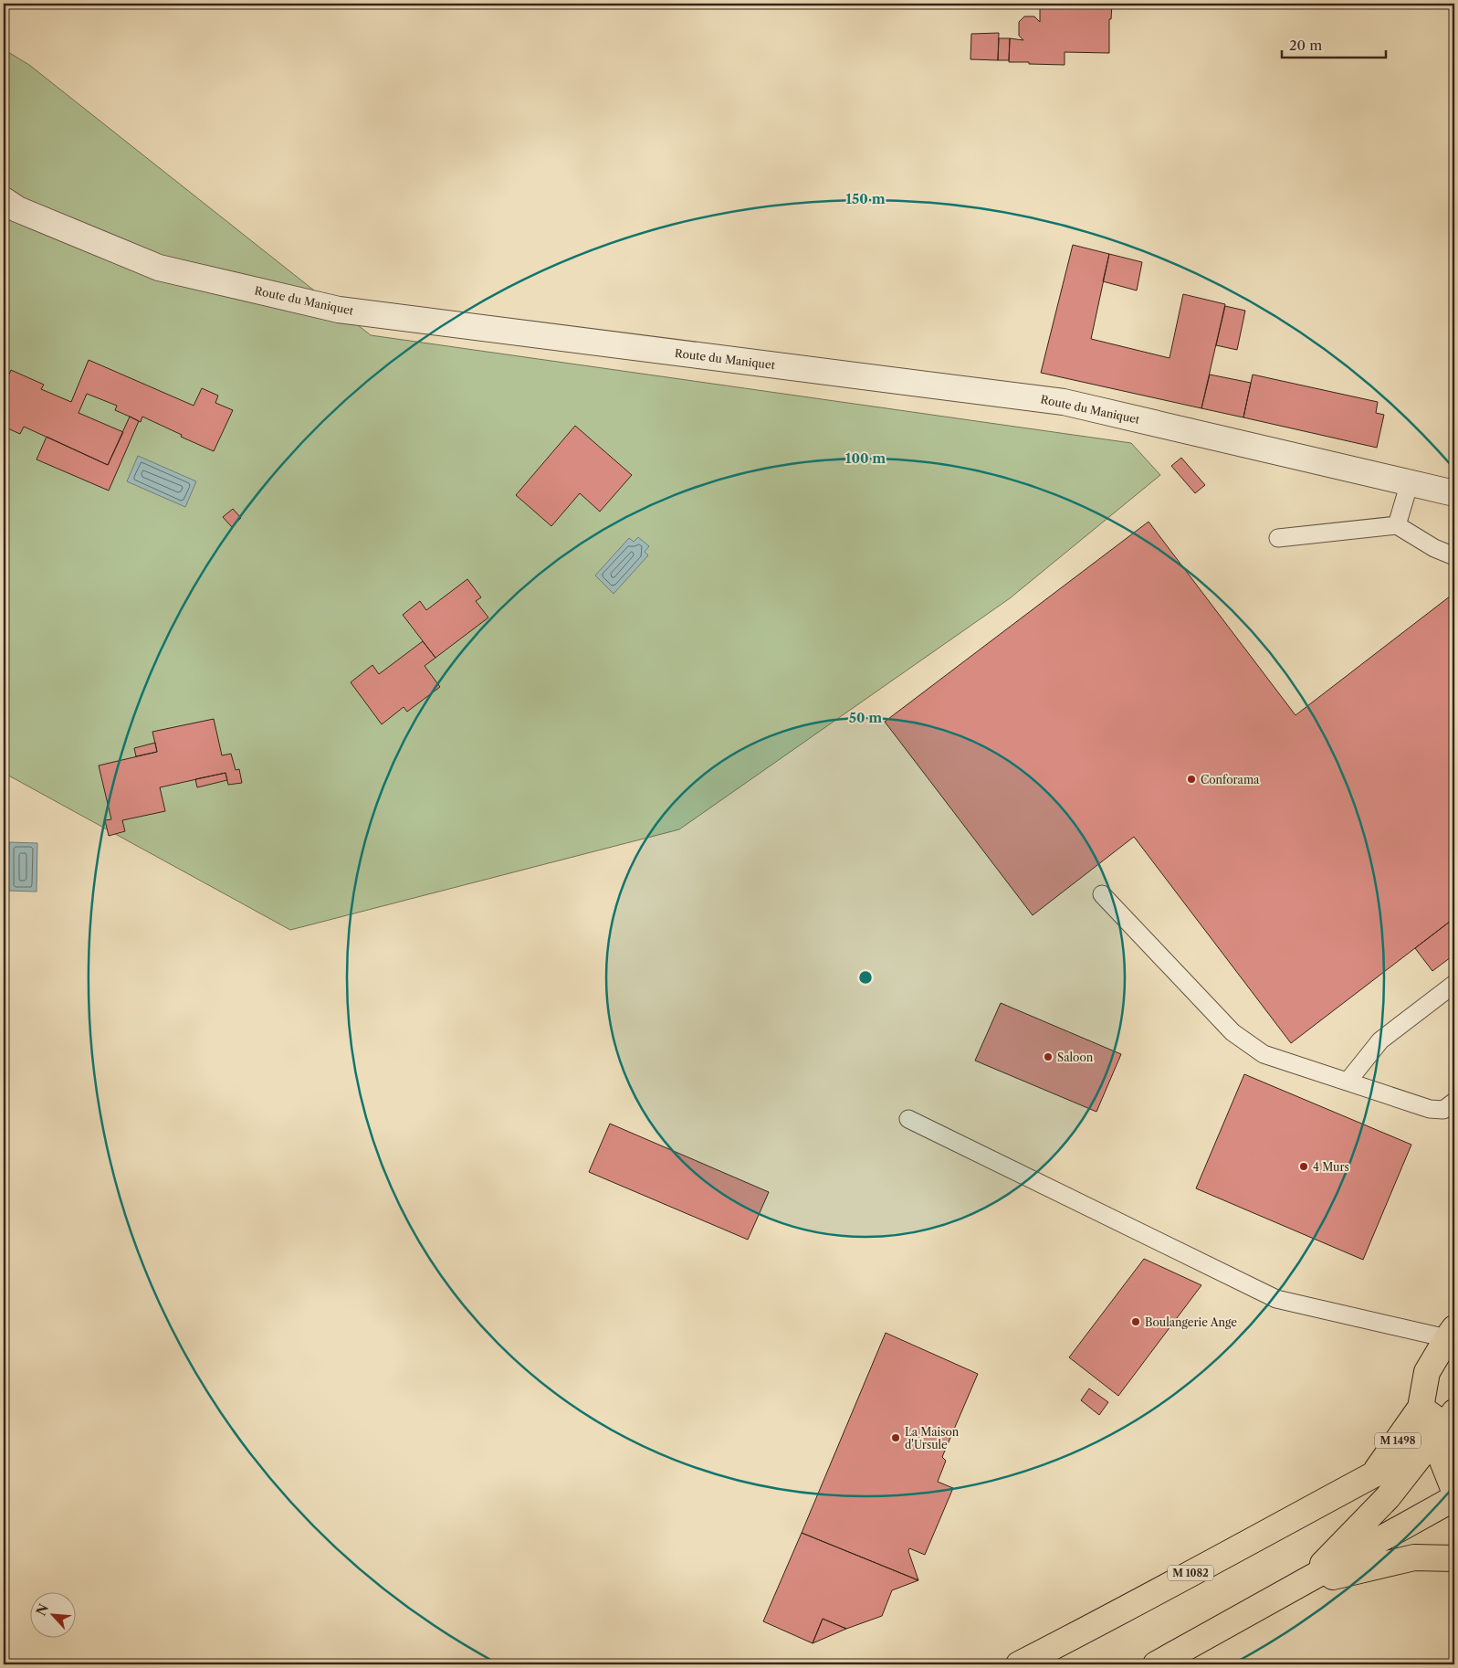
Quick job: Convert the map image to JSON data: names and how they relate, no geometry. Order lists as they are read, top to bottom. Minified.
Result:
{"streets":{"main road":["M 1498","M 1082"],"street":["Route du Maniquet"]},"crossings":[["M 1498","M 1082"]],"places":["Conforama","Saloon","4 Murs","Boulangerie Ange","La Maison d'Ursule"],"scale_bar":"20 m","north":"top left","rings":["150 m","100 m","50 m"]}
